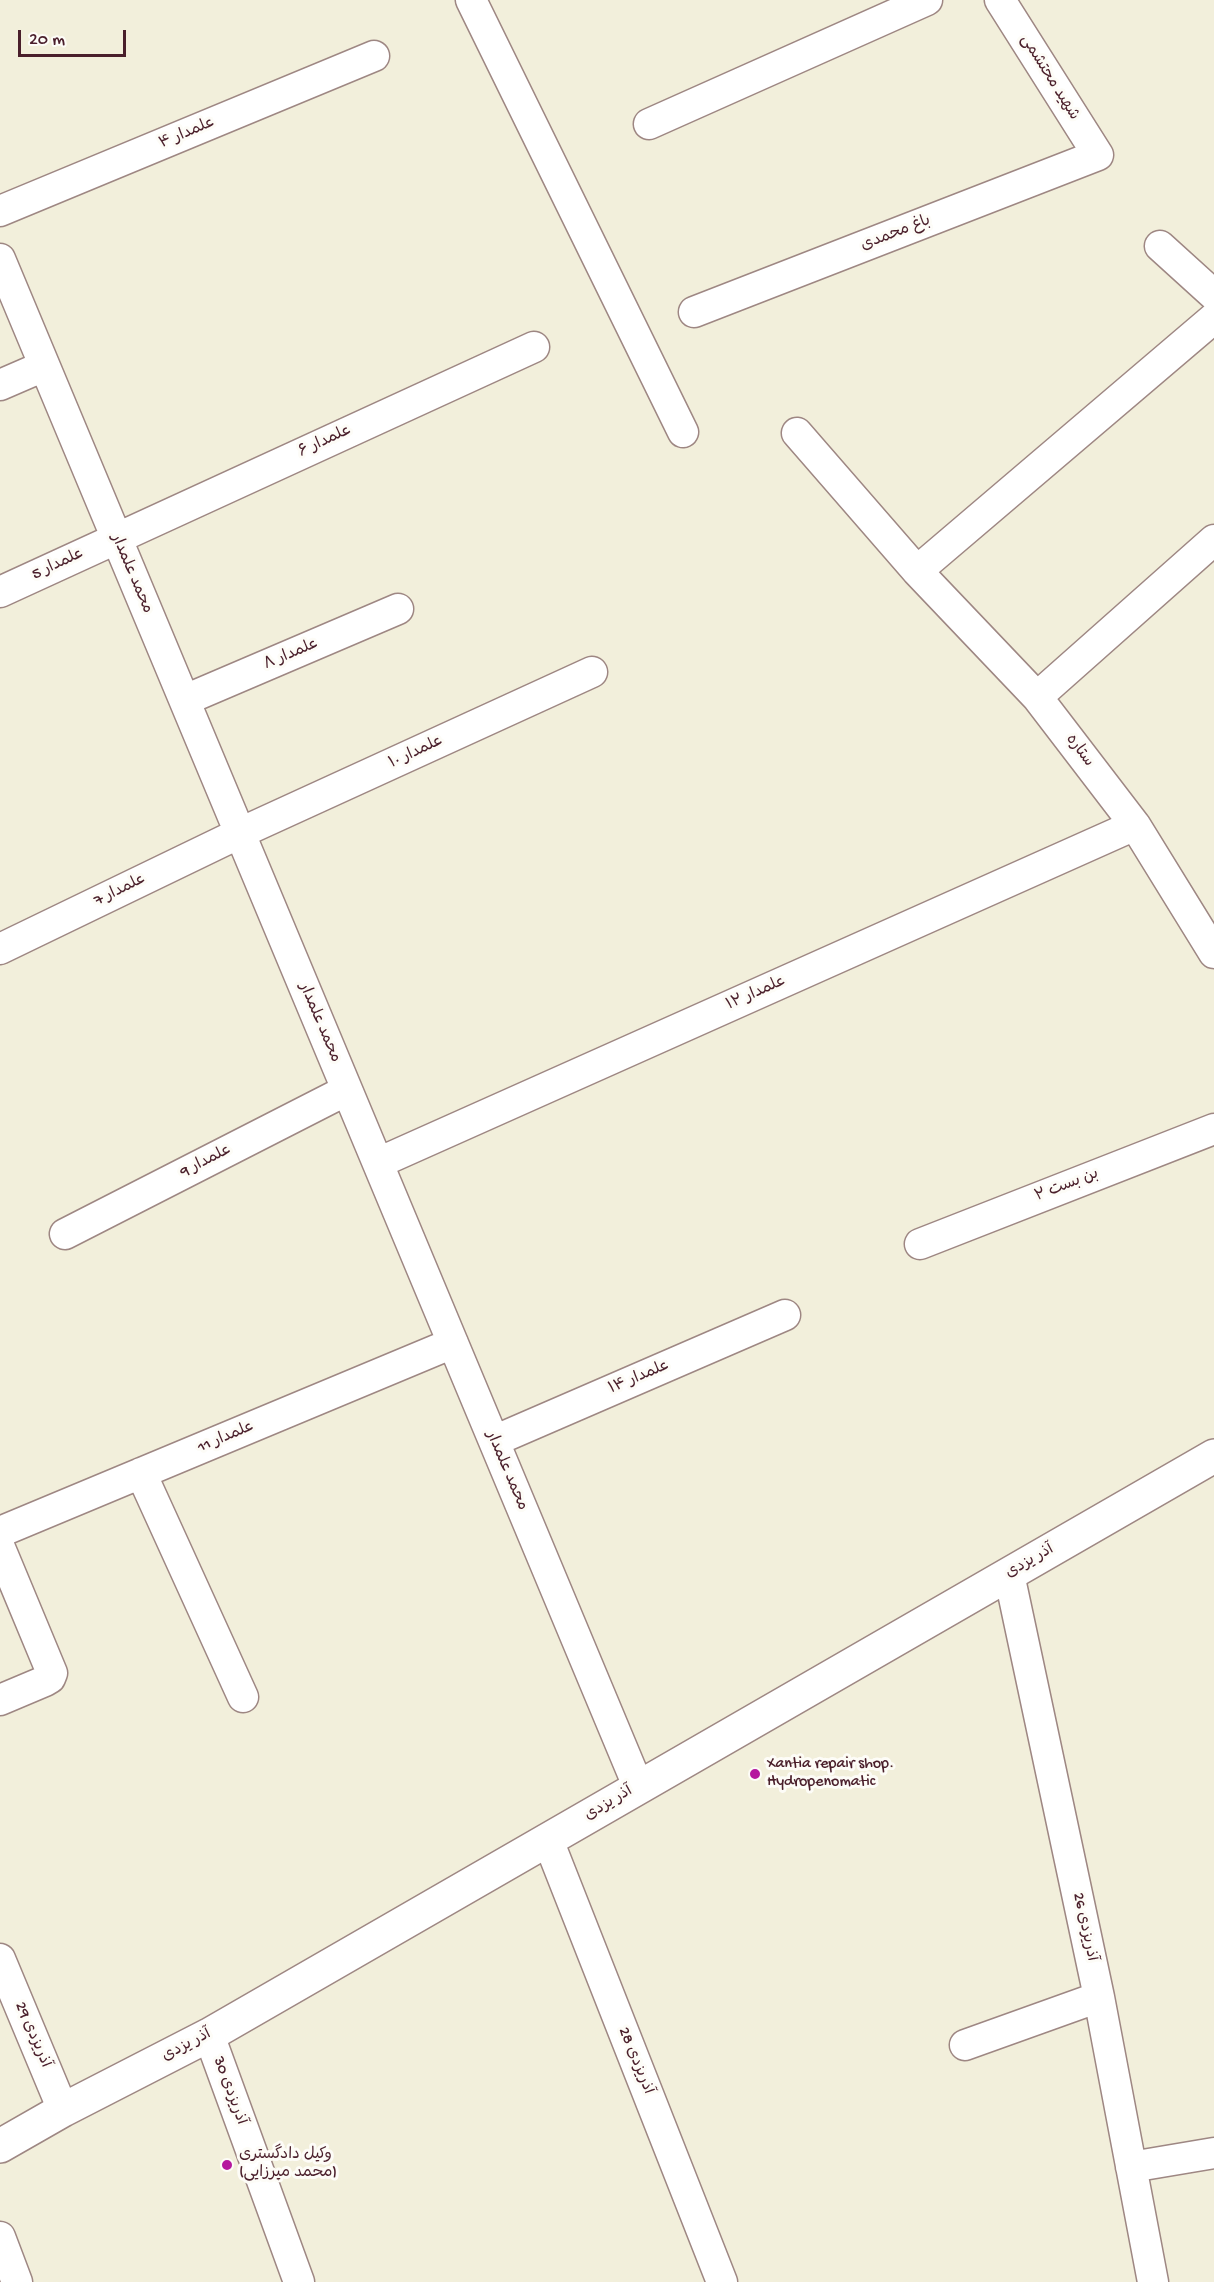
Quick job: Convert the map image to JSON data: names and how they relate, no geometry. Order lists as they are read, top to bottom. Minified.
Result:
{"streets":{"street":["شهید محتشمی","علمدار ۴","باغ محمدی","علمدار ۶","علمدار 5","محمد علمدار","علمدار ۸","ستاره","علمدار ۱۰","علمدار 7","علمدار ۱۲","علمدار 9","بن بست ۲","علمدار ۱۴","علمدار 11","آذر یزدی","آذریزدی 26","آذریزدی 29","آذریزدی 28","آذریزدی 30"]},"crossings":[["شهید محتشمی","باغ محمدی"],["علمدار ۶","علمدار 5"],["علمدار ۶","محمد علمدار"],["علمدار 5","محمد علمدار"],["محمد علمدار","علمدار ۸"],["محمد علمدار","علمدار ۱۰"],["محمد علمدار","علمدار 7"],["محمد علمدار","علمدار ۱۲"],["محمد علمدار","علمدار 9"],["محمد علمدار","علمدار ۱۴"],["محمد علمدار","علمدار 11"],["محمد علمدار","آذر یزدی"],["ستاره","علمدار ۱۲"],["علمدار ۱۰","علمدار 7"],["آذر یزدی","آذریزدی 26"],["آذر یزدی","آذریزدی 29"],["آذر یزدی","آذریزدی 28"],["آذر یزدی","آذریزدی 30"]],"places":["Xantia repair shop. Hydropenomatic","وکیل دادگستری (محمد میرزایی)"],"scale_bar":"20 m"}
